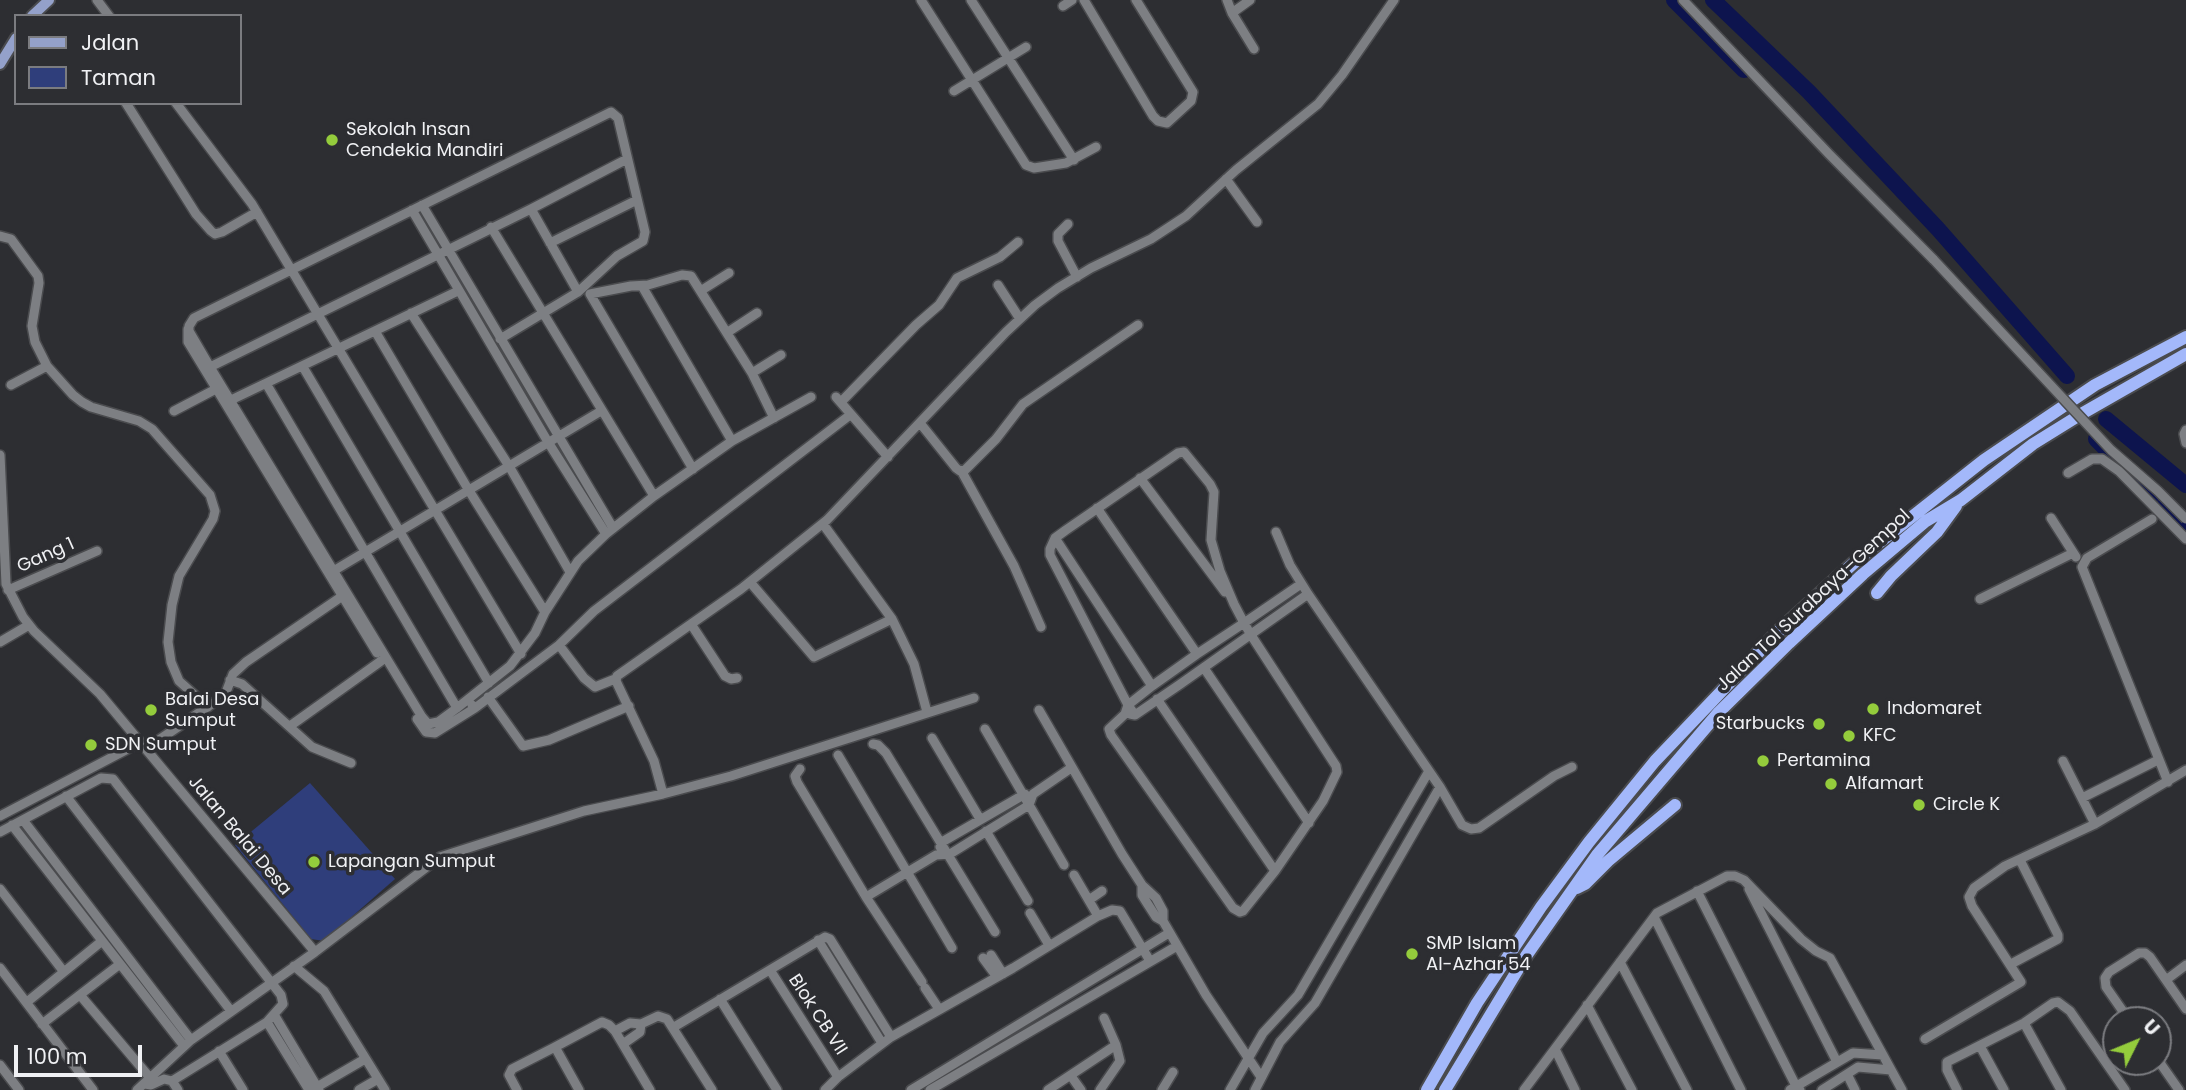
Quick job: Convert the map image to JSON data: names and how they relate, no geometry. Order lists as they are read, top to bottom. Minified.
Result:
{"streets":{"highway":["Jalan Tol Surabaya–Gempol"],"street":["Gang 1","Jalan Balai Desa","Blok CB VII"]},"crossings":[["Gang 1","Jalan Balai Desa"]],"places":["Sekolah Insan Cendekia Mandiri","Indomaret","Balai Desa Sumput","Starbucks","KFC","SDN Sumput","Pertamina","Alfamart","Circle K","Lapangan Sumput","SMP Islam Al-Azhar 54"],"legend":["Jalan","Taman"],"scale_bar":"100 m","north":"top right"}
